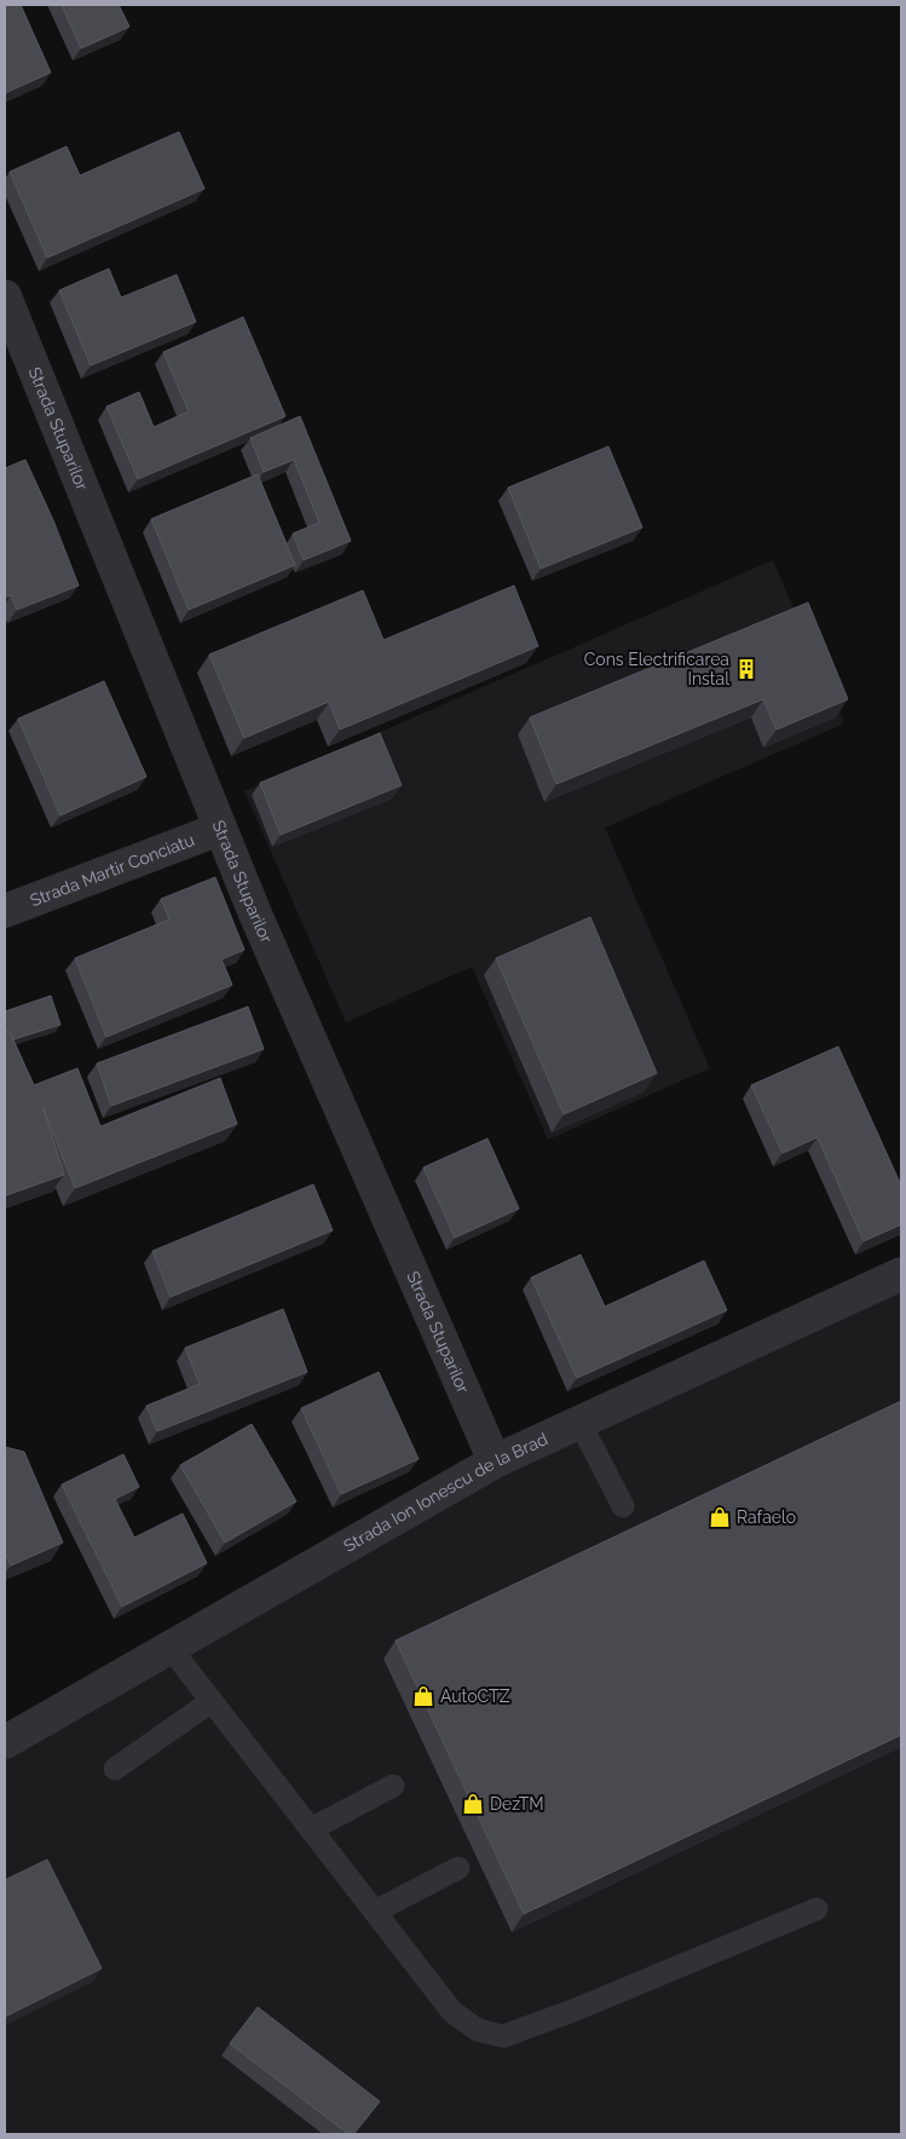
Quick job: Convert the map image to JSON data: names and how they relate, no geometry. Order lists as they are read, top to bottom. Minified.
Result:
{"streets":{"street":["Strada Stuparilor","Strada Martir Conciatu","Strada Ion Ionescu de la Brad"]},"crossings":[["Strada Stuparilor","Strada Martir Conciatu"],["Strada Stuparilor","Strada Ion Ionescu de la Brad"]],"places":{"building":["Cons Electrificarea Instal"],"shop":["Rafaelo","AutoCTZ","DezTM"]}}
